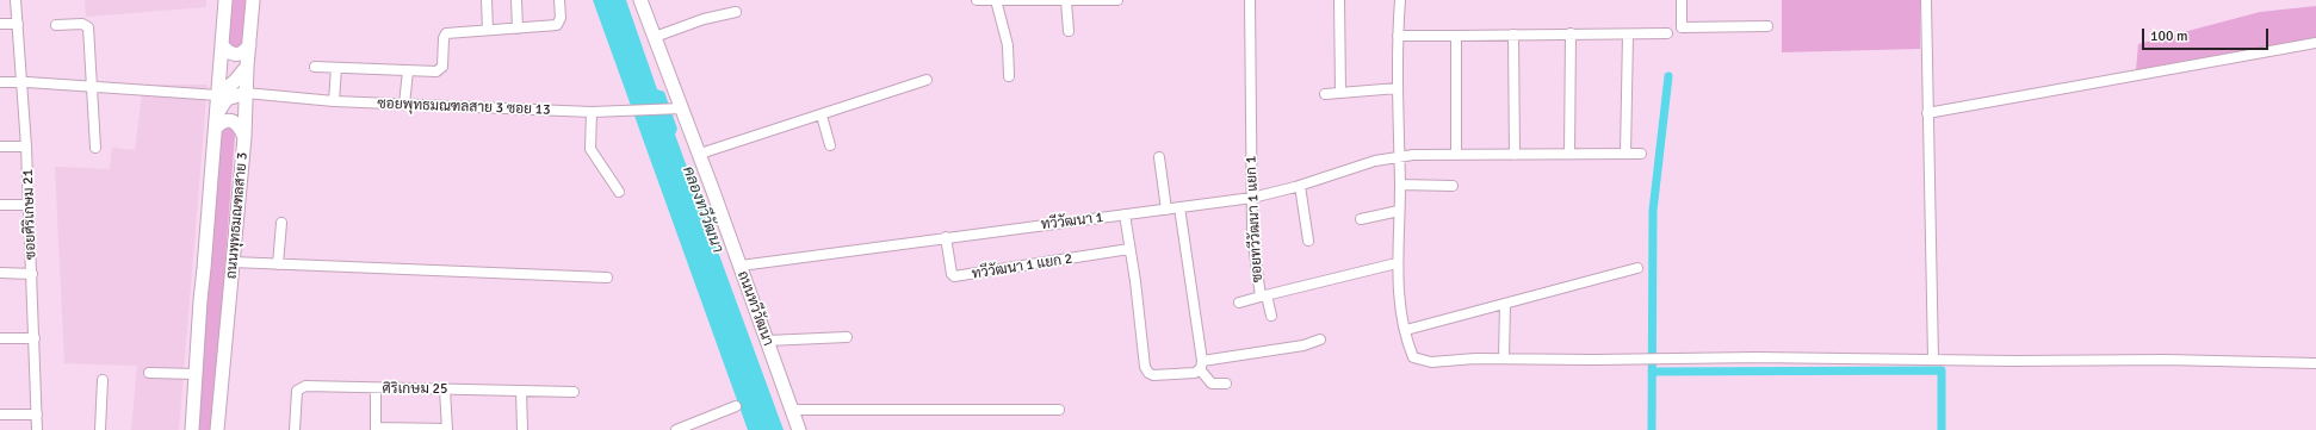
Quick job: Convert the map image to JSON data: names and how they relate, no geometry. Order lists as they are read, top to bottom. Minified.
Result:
{"streets":{"main road":["ถนนพุทธมณฑลสาย 3","ถนนทวีวัฒนา"],"street":["ซอยพุทธมณฑลสาย 3 ซอย 13","ซอยศิริเกษม 21","ซอยทวีวัฒนา 1 แยก 1","ทวีวัฒนา 1","ทวีวัฒนา 1 แยก 2","ศิริเกษม 25"]},"crossings":[["ซอยพุทธมณฑลสาย 3 ซอย 13","ถนนพุทธมณฑลสาย 3"],["ซอยพุทธมณฑลสาย 3 ซอย 13","ถนนทวีวัฒนา"],["ซอยทวีวัฒนา 1 แยก 1","ทวีวัฒนา 1"],["ทวีวัฒนา 1","ทวีวัฒนา 1 แยก 2"],["ทวีวัฒนา 1","ถนนทวีวัฒนา"]],"water":["คลองทวีวัฒนา"],"scale_bar":"100 m"}
